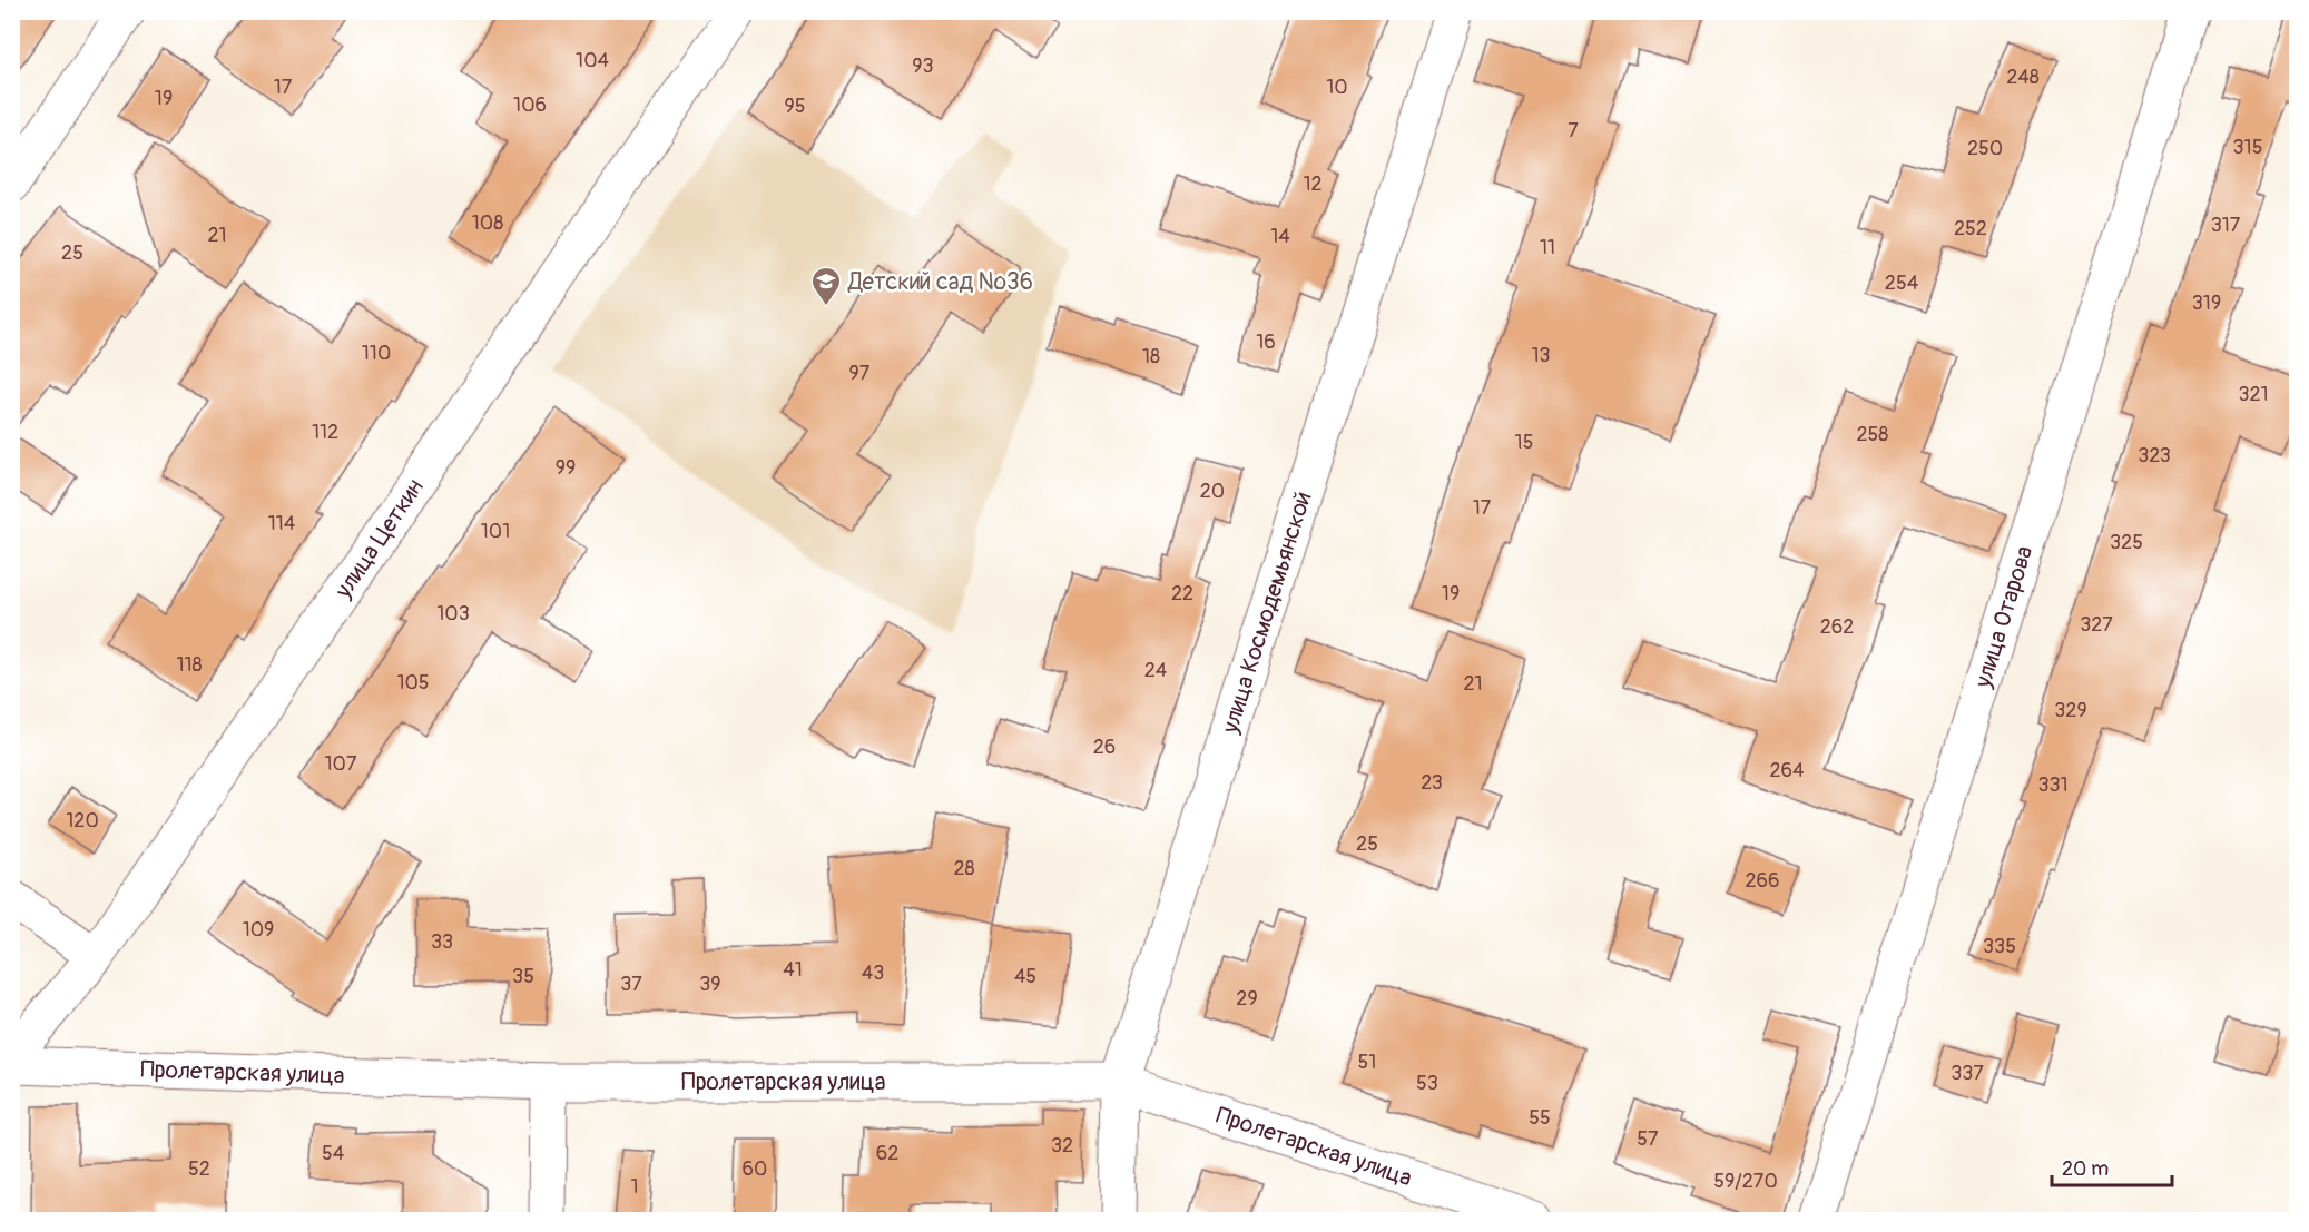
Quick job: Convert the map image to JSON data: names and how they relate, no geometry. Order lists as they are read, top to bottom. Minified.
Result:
{"streets":{"street":["улица Цеткин","улица Космодемьянской","улица Отарова","Пролетарская улица"]},"crossings":[["улица Космодемьянской","Пролетарская улица"]],"places":{"school or university":["Детский сад №36"]},"house_numbers":["104","93","248","17","10","19","106","95","7","315","250","12","108","317","252","21","14","11","25","254","319","16","110","13","18","97","321","112","258","15","323","99","20","17","114","101","325","22","19","103","327","262","118","24","105","21","329","26","107","264","23","331","120","25","28","266","109","33","335","41","43","35","45","37","39","29","51","337","53","55","57","32","54","62","52","60","59/270","1"],"scale_bar":"20 m"}
